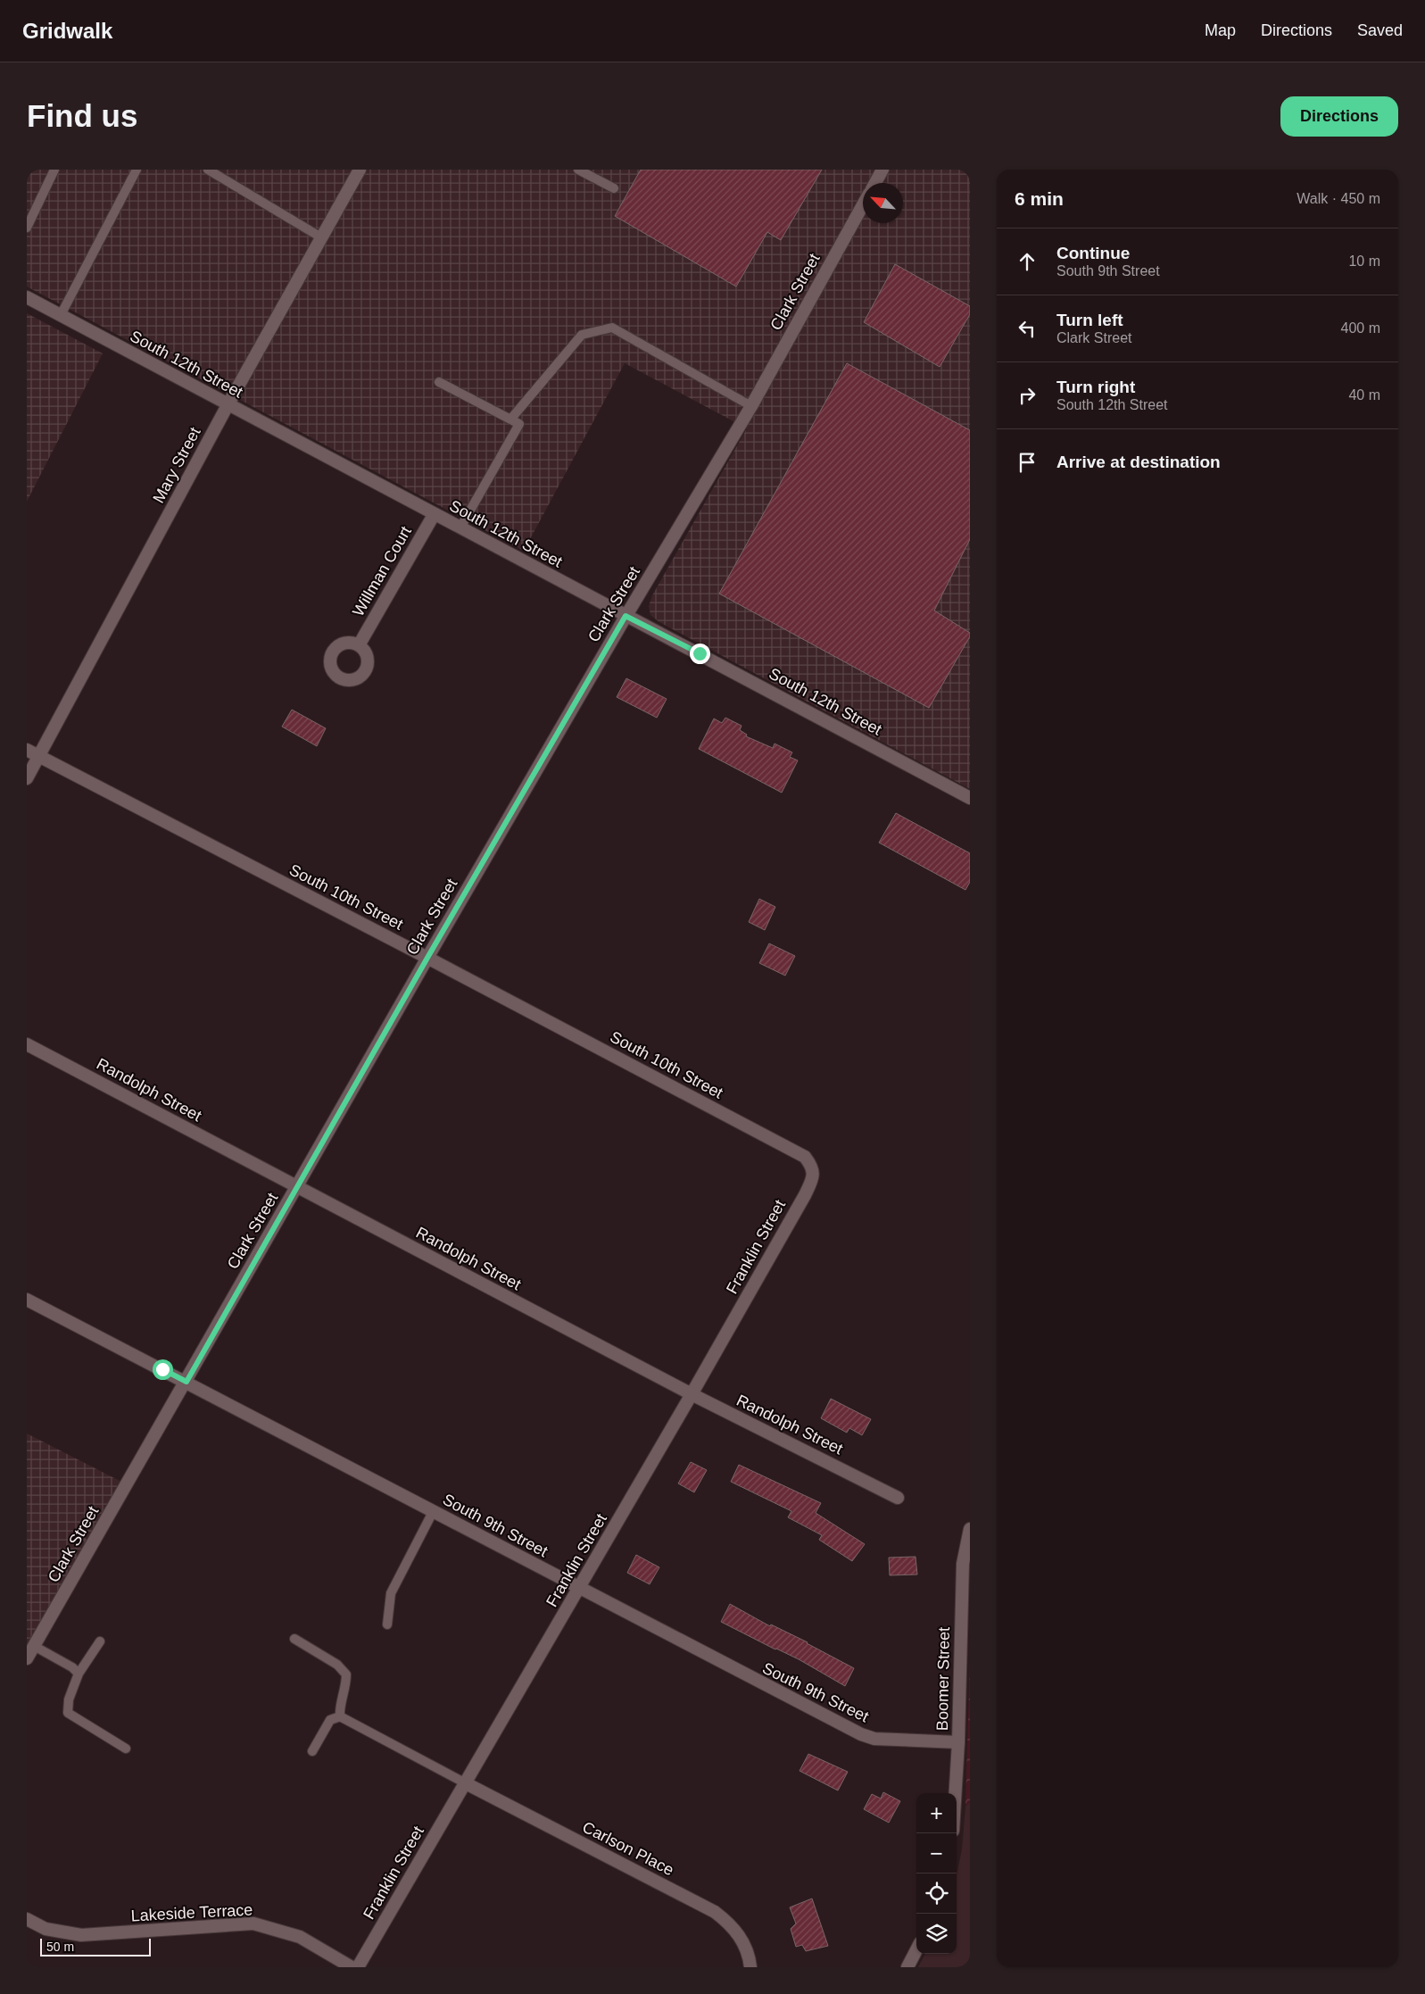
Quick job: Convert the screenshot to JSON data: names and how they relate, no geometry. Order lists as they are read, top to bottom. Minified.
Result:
{"streets":{"street":["Clark Street","South 12th Street","Mary Street","Willman Court","South 10th Street","Randolph Street","Franklin Street","South 9th Street","Boomer Street","Carlson Place","Lakeside Terrace"]},"crossings":[["Clark Street","South 12th Street"],["Clark Street","South 10th Street"],["Clark Street","Randolph Street"],["Clark Street","South 9th Street"],["South 12th Street","Mary Street"],["South 12th Street","Willman Court"],["Mary Street","South 10th Street"],["South 10th Street","Franklin Street"],["Randolph Street","Franklin Street"],["Franklin Street","South 9th Street"],["Franklin Street","Carlson Place"],["South 9th Street","Boomer Street"]],"scale_bar":"50 m","north":"top left","page":{"header":"Gridwalk","nav":["Map","Directions","Saved"],"buttons":"Directions","title":"Find us","heading":["6 min","Walk · 450 m"],"list":[["Continue","South 9th Street","10 m"],["Turn left","Clark Street","400 m"],["Turn right","South 12th Street","40 m"],"Arrive at destination"],"map_buttons":["+","−"],"scale":"50 m"}}
